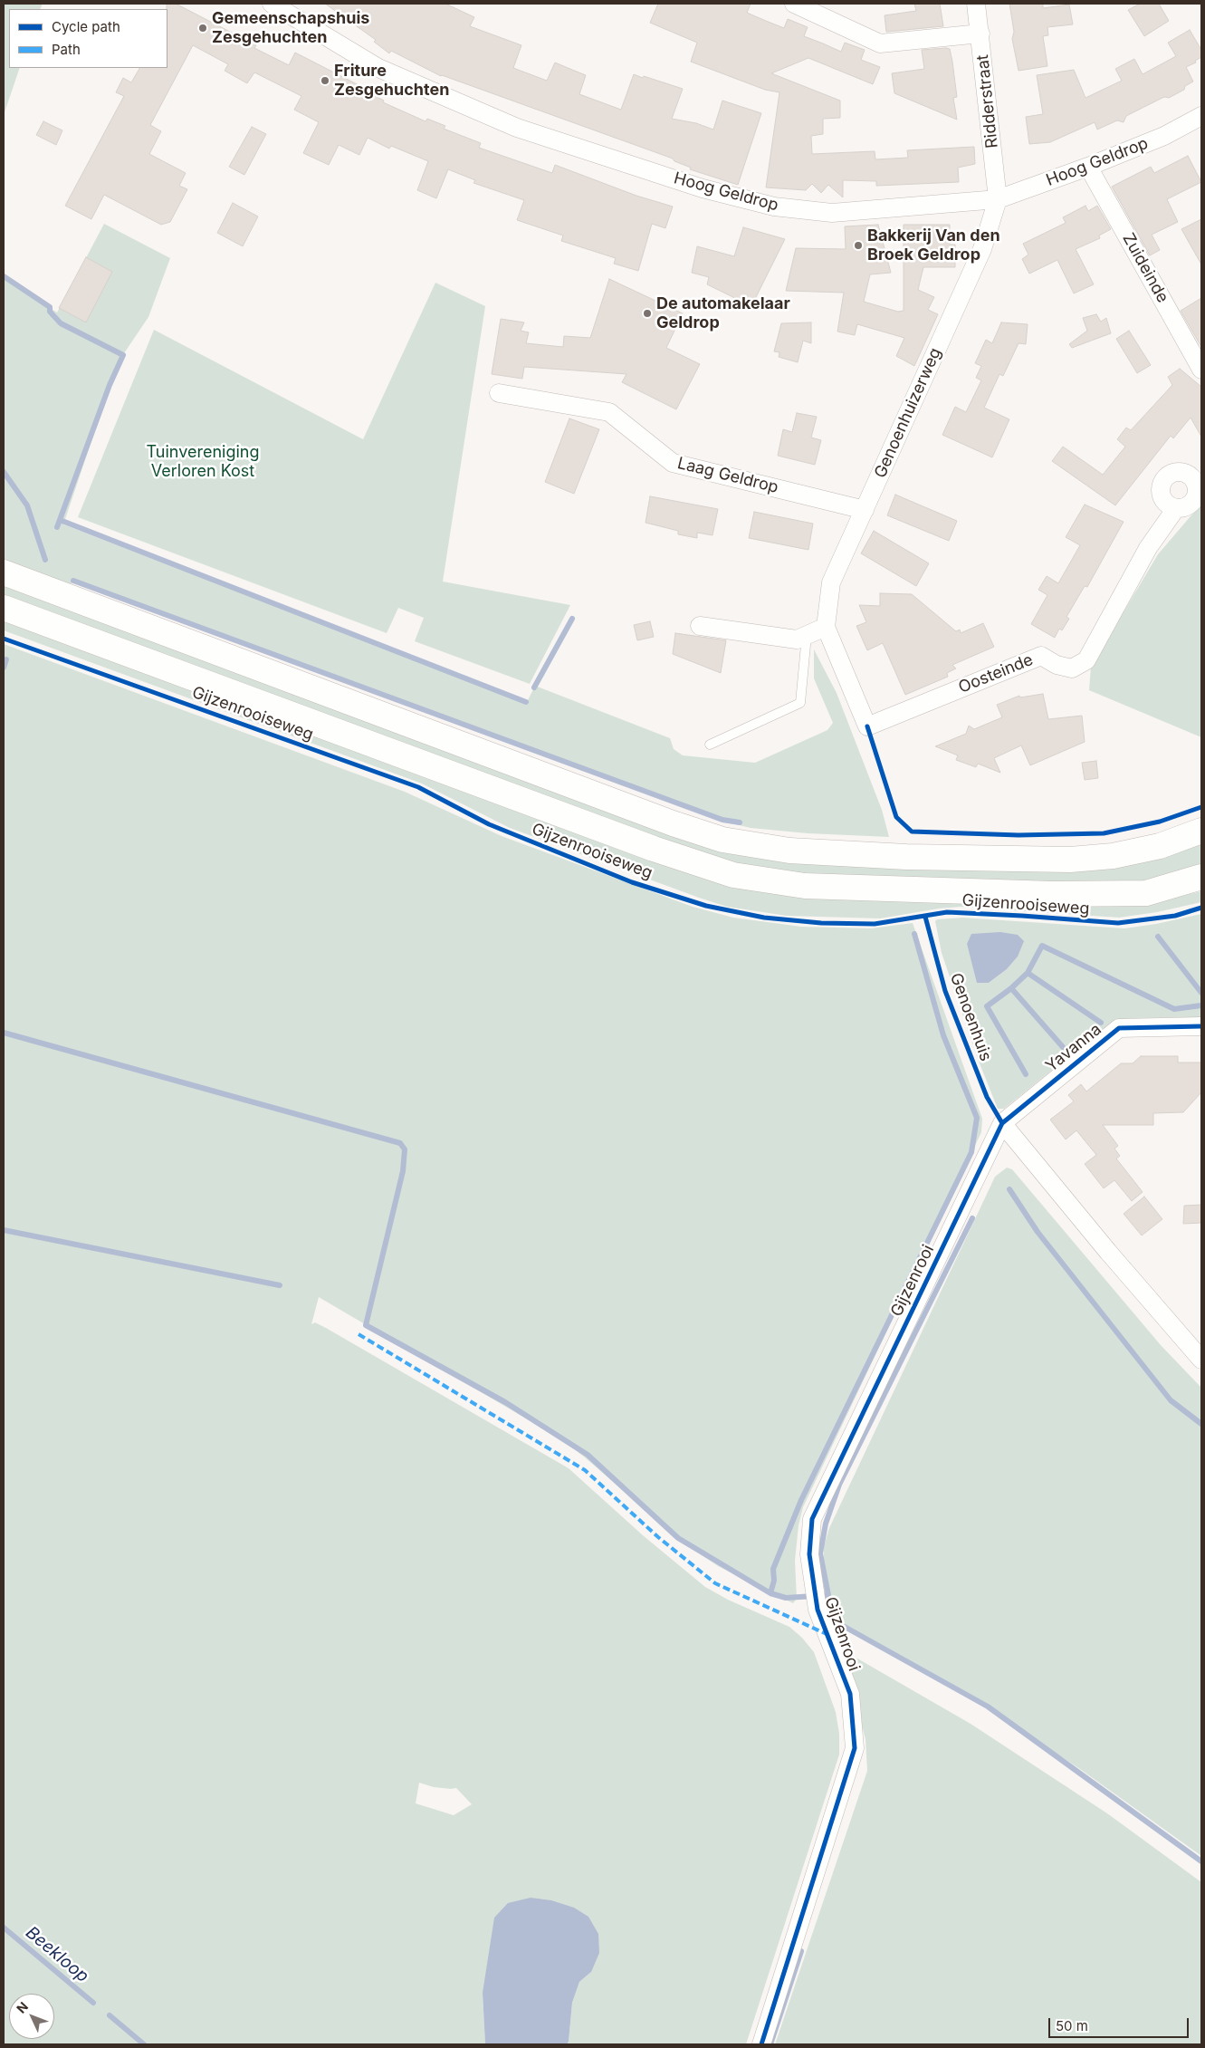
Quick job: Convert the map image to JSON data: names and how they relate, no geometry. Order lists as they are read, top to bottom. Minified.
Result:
{"streets":{"main road":["Gijzenrooiseweg"],"street":["Ridderstraat","Hoog Geldrop","Zuideinde","Genoenhuizerweg","Laag Geldrop","Oosteinde","Yavanna","Gijzenrooi"],"cycle path":["Genoenhuis"]},"crossings":[["Ridderstraat","Hoog Geldrop"],["Ridderstraat","Genoenhuizerweg"],["Hoog Geldrop","Zuideinde"],["Hoog Geldrop","Genoenhuizerweg"],["Genoenhuizerweg","Laag Geldrop"],["Genoenhuizerweg","Oosteinde"],["Yavanna","Gijzenrooi"]],"water":["Beekloop"],"parks":["Tuinvereniging Verloren Kost"],"places":["Gemeenschapshuis Zesgehuchten","Friture Zesgehuchten","Bakkerij Van den Broek Geldrop","De automakelaar Geldrop"],"legend":["Cycle path","Path"],"scale_bar":"50 m","north":"top left"}
